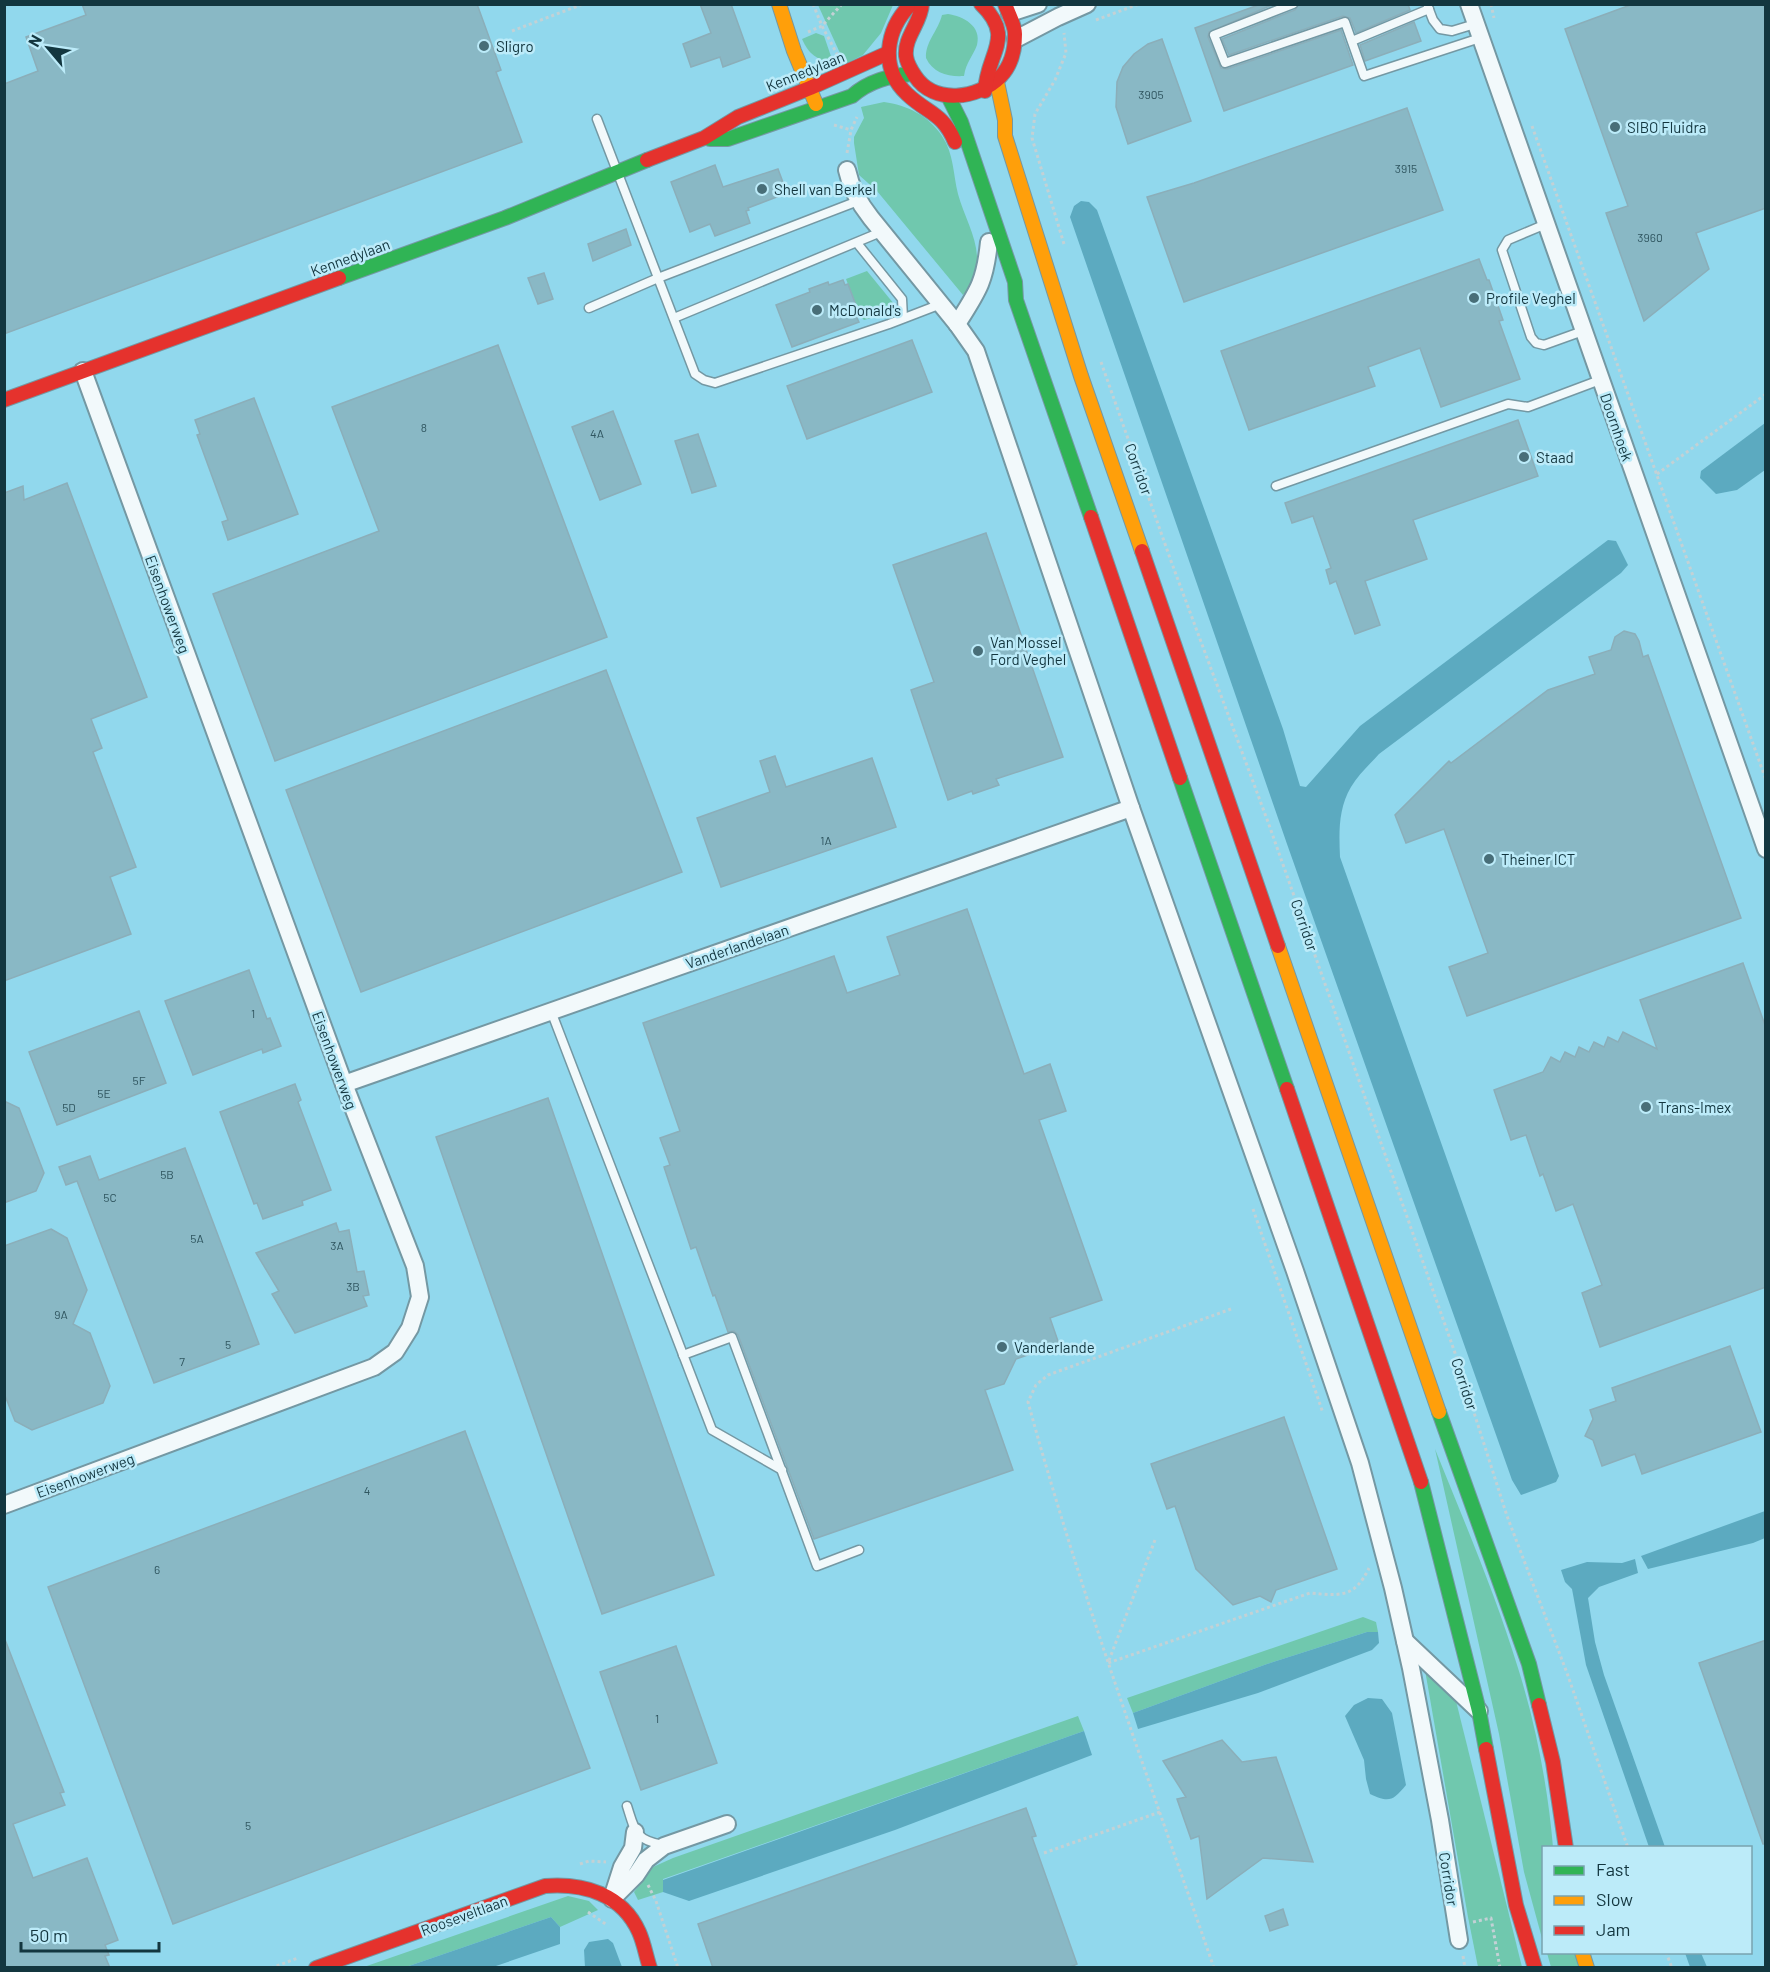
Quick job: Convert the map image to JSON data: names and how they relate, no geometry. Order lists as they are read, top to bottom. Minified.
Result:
{"streets":{"main road":["Kennedylaan","Corridor","Rooseveltlaan"],"street":["Doornhoek","Eisenhowerweg","Vanderlandelaan"]},"crossings":[["Kennedylaan","Eisenhowerweg"],["Corridor","Vanderlandelaan"],["Eisenhowerweg","Vanderlandelaan"]],"places":["Sligro","SIBO Fluidra","Shell van Berkel","Profile Veghel","McDonald's","Staad","Van Mossel Ford Veghel","Theiner ICT","Trans-Imex","Vanderlande"],"house_numbers":["3905","3915","3960","8","4A","1A","1","5F","5E","5D","5B","5C","5A","3A","3B","9A","5","7","4","6","1","5"],"legend":["Fast","Slow","Jam"],"scale_bar":"50 m","north":"top left"}
